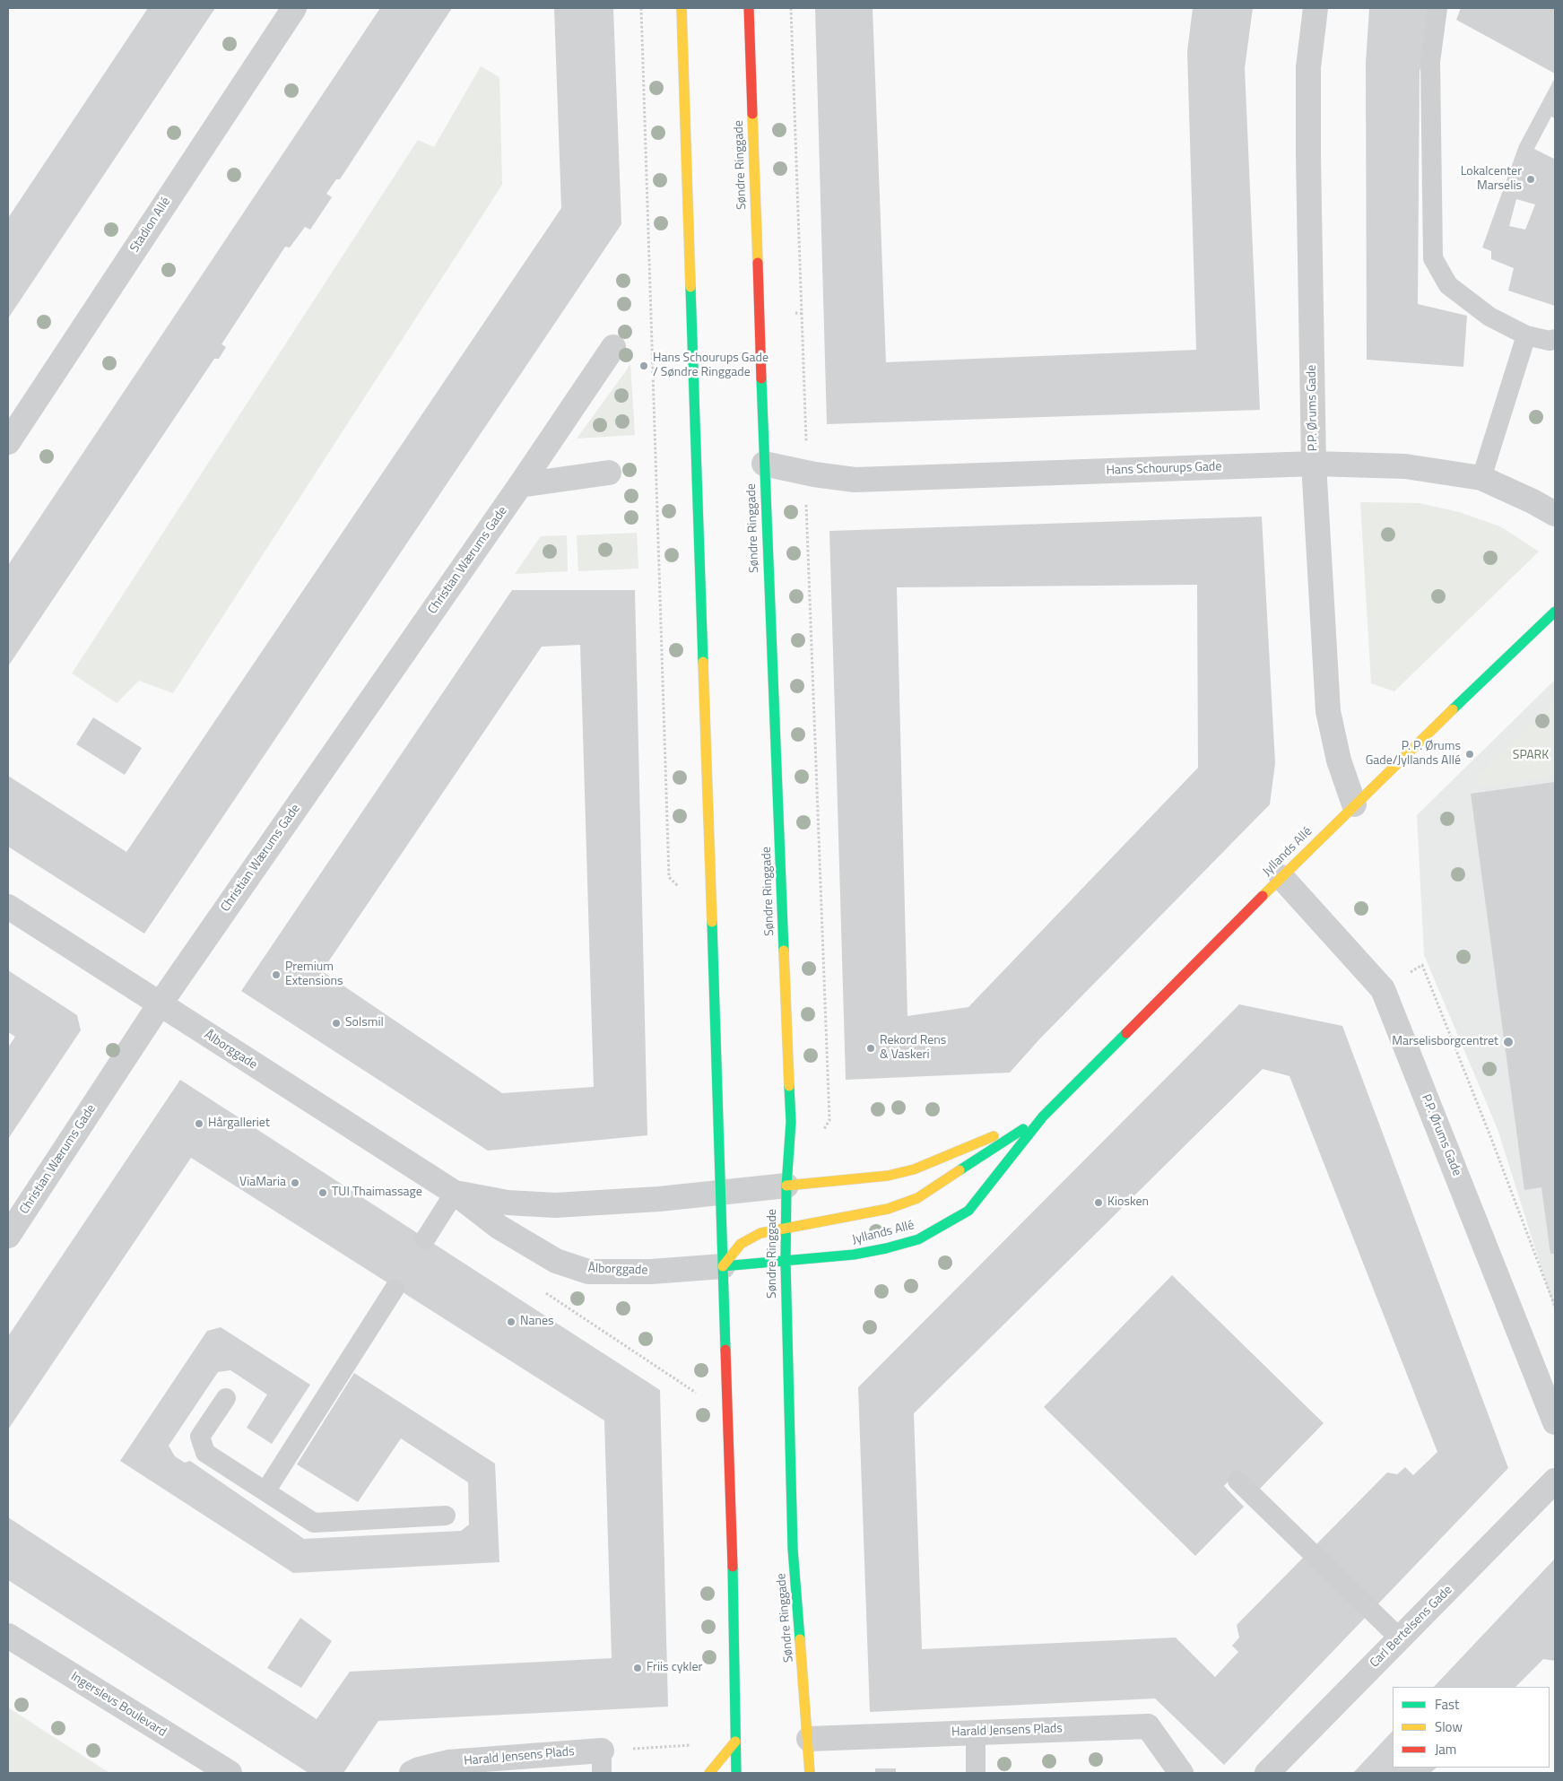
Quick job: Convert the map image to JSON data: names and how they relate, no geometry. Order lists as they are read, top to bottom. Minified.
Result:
{"streets":{"main road":["Søndre Ringgade","Jyllands Allé"],"street":["Stadion Allé","P.P. Ørums Gade","Hans Schourups Gade","Christian Wærums Gade","Ålborggade","Carl Bertelsens Gade","Ingerslevs Boulevard","Harald Jensens Plads"]},"crossings":[["Søndre Ringgade","Hans Schourups Gade"],["Søndre Ringgade","Jyllands Allé"],["Søndre Ringgade","Ålborggade"],["Søndre Ringgade","Harald Jensens Plads"],["P.P. Ørums Gade","Hans Schourups Gade"],["P.P. Ørums Gade","Jyllands Allé"],["Christian Wærums Gade","Ålborggade"],["Jyllands Allé","Ålborggade"]],"parks":["SPARK"],"places":["Lokalcenter Marselis","Hans Schourups Gade / Søndre Ringgade","P. P. Ørums Gade/Jyllands Allé","Premium Extensions","Solsmil","Marselisborgcentret","Rekord Rens & Vaskeri","Hårgalleriet","ViaMaria","TUI Thaimassage","Kiosken","Nanes","Friis cykler"],"legend":["Fast","Slow","Jam"]}
